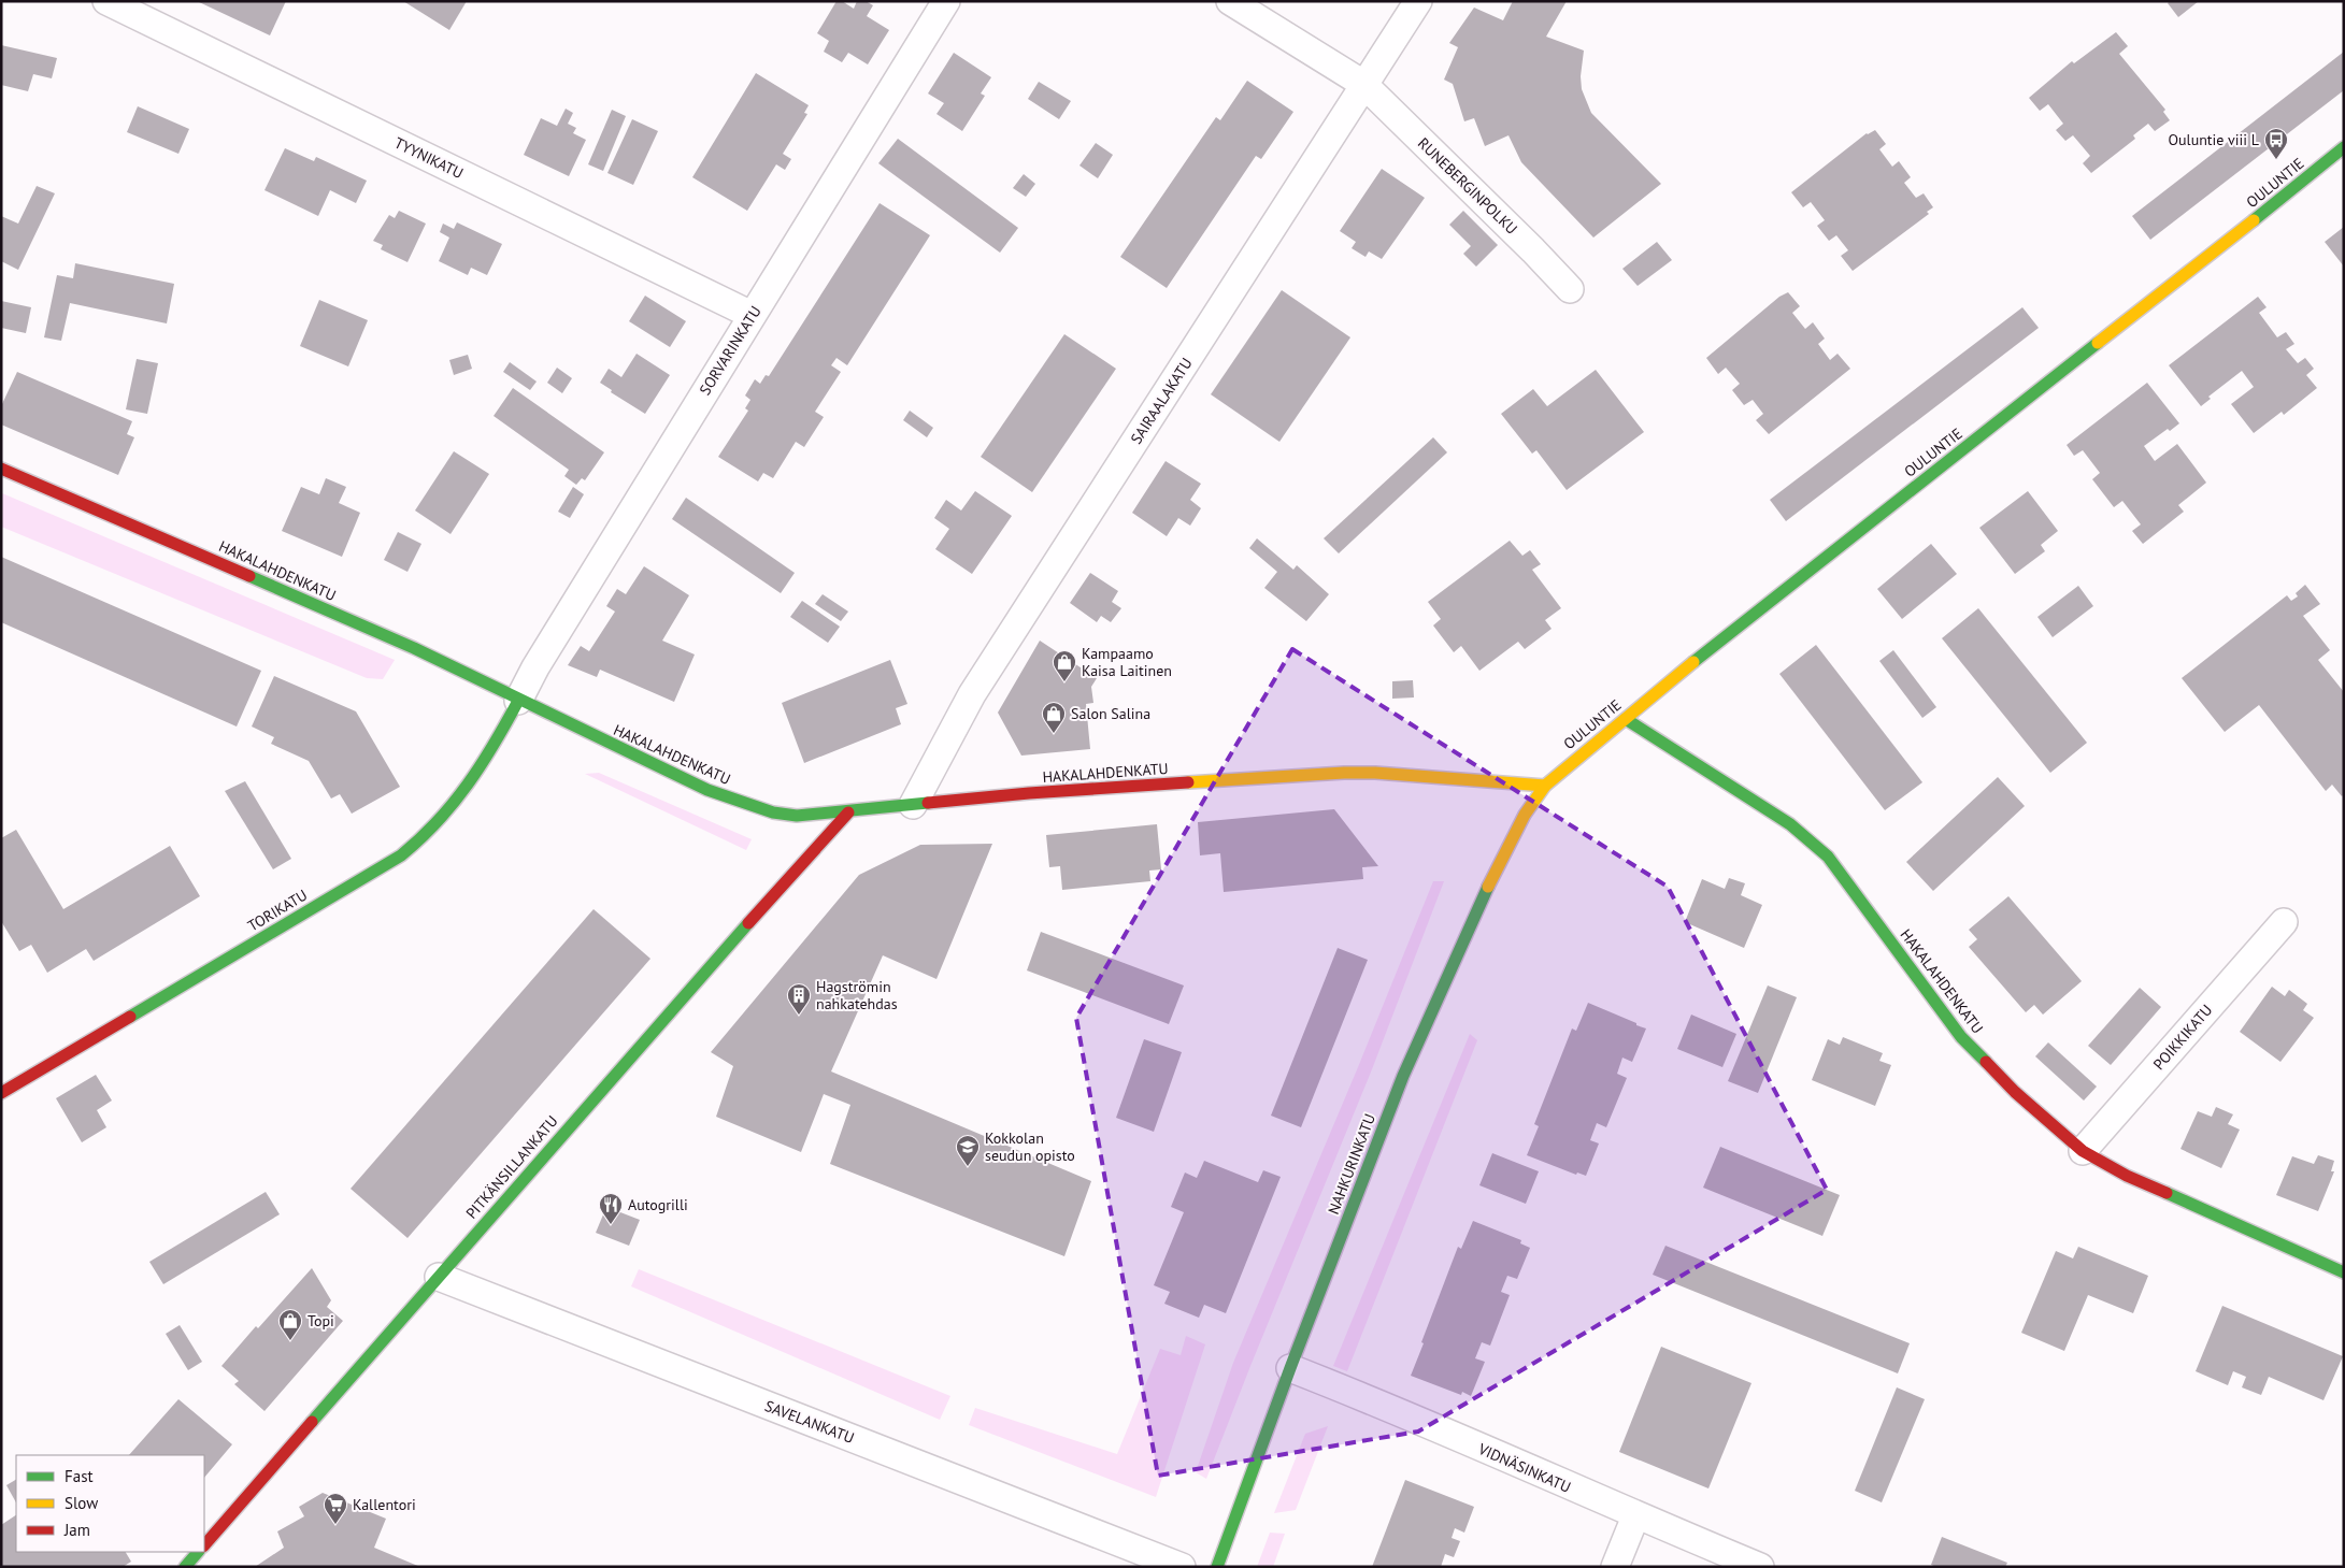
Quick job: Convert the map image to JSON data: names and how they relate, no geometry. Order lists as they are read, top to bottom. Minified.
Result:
{"streets":{"street":["TYYNIKATU","OULUNTIE","RUNEBERGINPOLKU","SORVARINKATU","SAIRAALAKATU","HAKALAHDENKATU","TORIKATU","POIKKIKATU","NAHKURINKATU","PITKÄNSILLANKATU","SAVELANKATU","VIDNÄSINKATU"]},"crossings":[["TYYNIKATU","SORVARINKATU"],["OULUNTIE","HAKALAHDENKATU"],["OULUNTIE","NAHKURINKATU"],["RUNEBERGINPOLKU","SAIRAALAKATU"],["SORVARINKATU","HAKALAHDENKATU"],["SORVARINKATU","TORIKATU"],["SAIRAALAKATU","HAKALAHDENKATU"],["HAKALAHDENKATU","TORIKATU"],["HAKALAHDENKATU","POIKKIKATU"],["HAKALAHDENKATU","NAHKURINKATU"],["HAKALAHDENKATU","PITKÄNSILLANKATU"],["NAHKURINKATU","VIDNÄSINKATU"],["PITKÄNSILLANKATU","SAVELANKATU"]],"places":{"bus stop":["Ouluntie viii L"],"shop":["Kampaamo Kaisa Laitinen","Salon Salina","Topi"],"building":["Hagströmin nahkatehdas"],"school or university":["Kokkolan seudun opisto"],"restaurant":["Autogrilli"],"supermarket":["Kallentori"]},"legend":["Fast","Slow","Jam"]}
